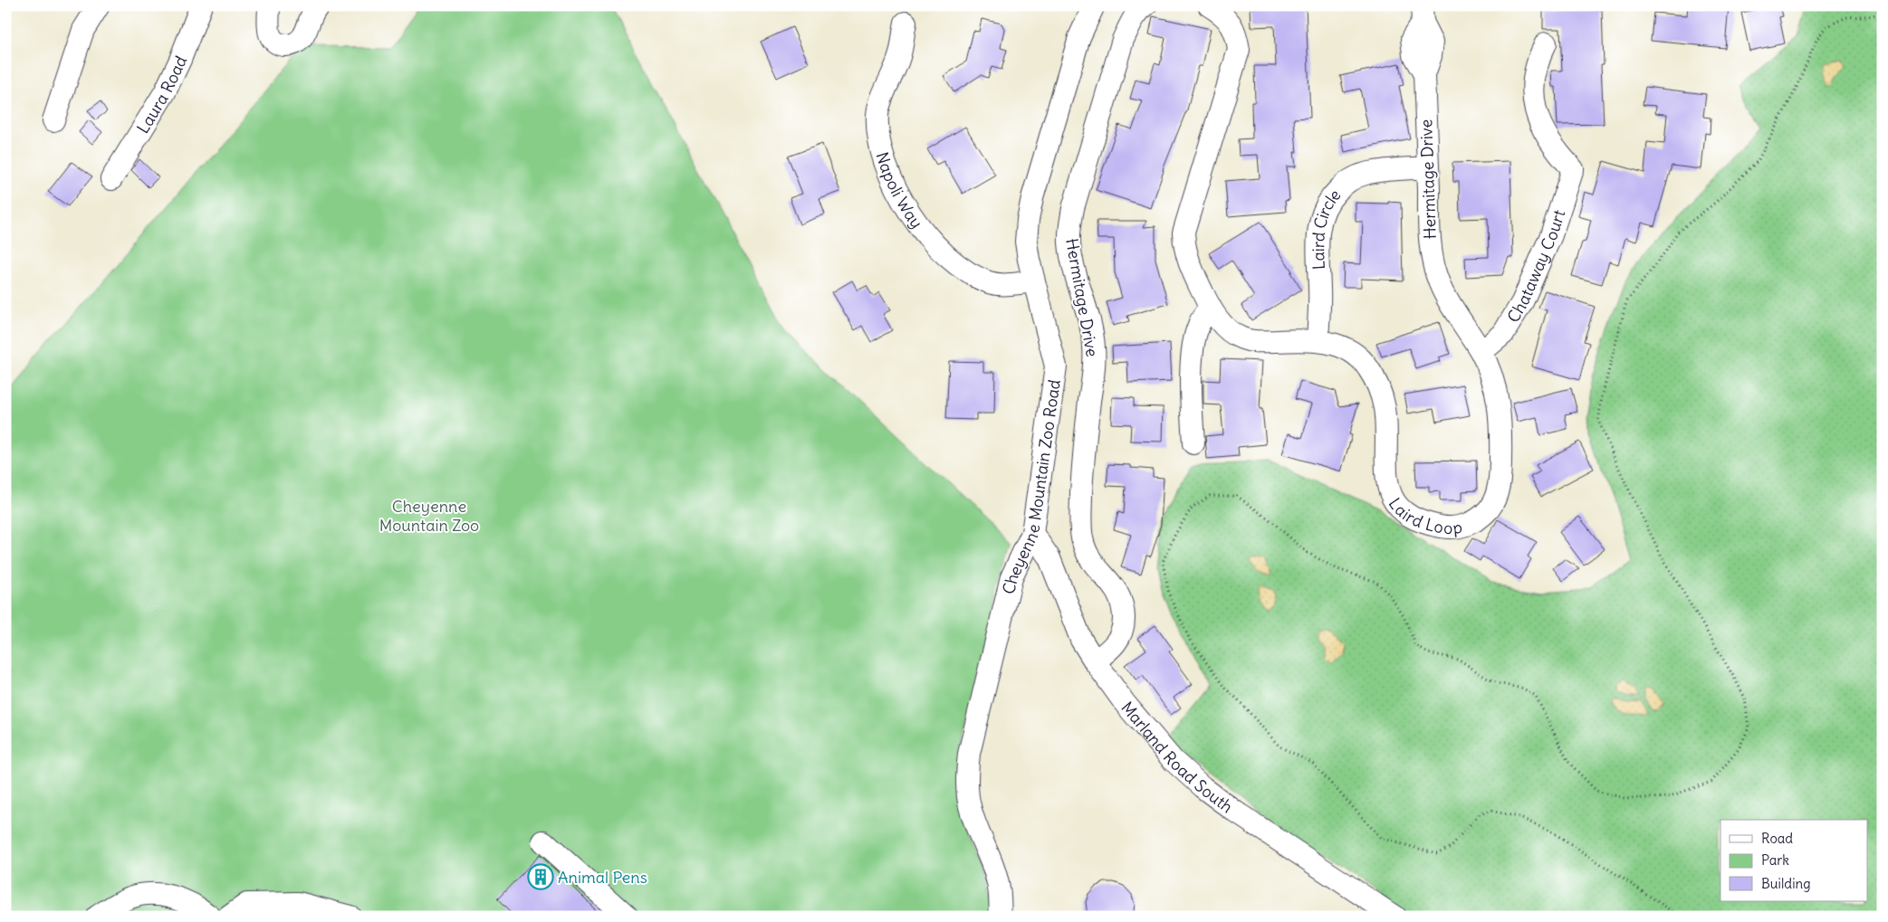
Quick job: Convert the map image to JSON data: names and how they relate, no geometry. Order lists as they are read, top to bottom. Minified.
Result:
{"streets":{"street":["Laura Road","Hermitage Drive","Napoli Way","Laird Circle","Chataway Court","Cheyenne Mountain Zoo Road","Laird Loop","Marland Road South"]},"crossings":[["Hermitage Drive","Laird Circle"],["Hermitage Drive","Chataway Court"],["Hermitage Drive","Laird Loop"],["Hermitage Drive","Marland Road South"],["Napoli Way","Cheyenne Mountain Zoo Road"],["Laird Circle","Laird Loop"],["Chataway Court","Laird Loop"],["Cheyenne Mountain Zoo Road","Marland Road South"]],"parks":["Cheyenne Mountain Zoo"],"places":{"building":["Animal Pens"]},"legend":["Road","Park","Building"]}
